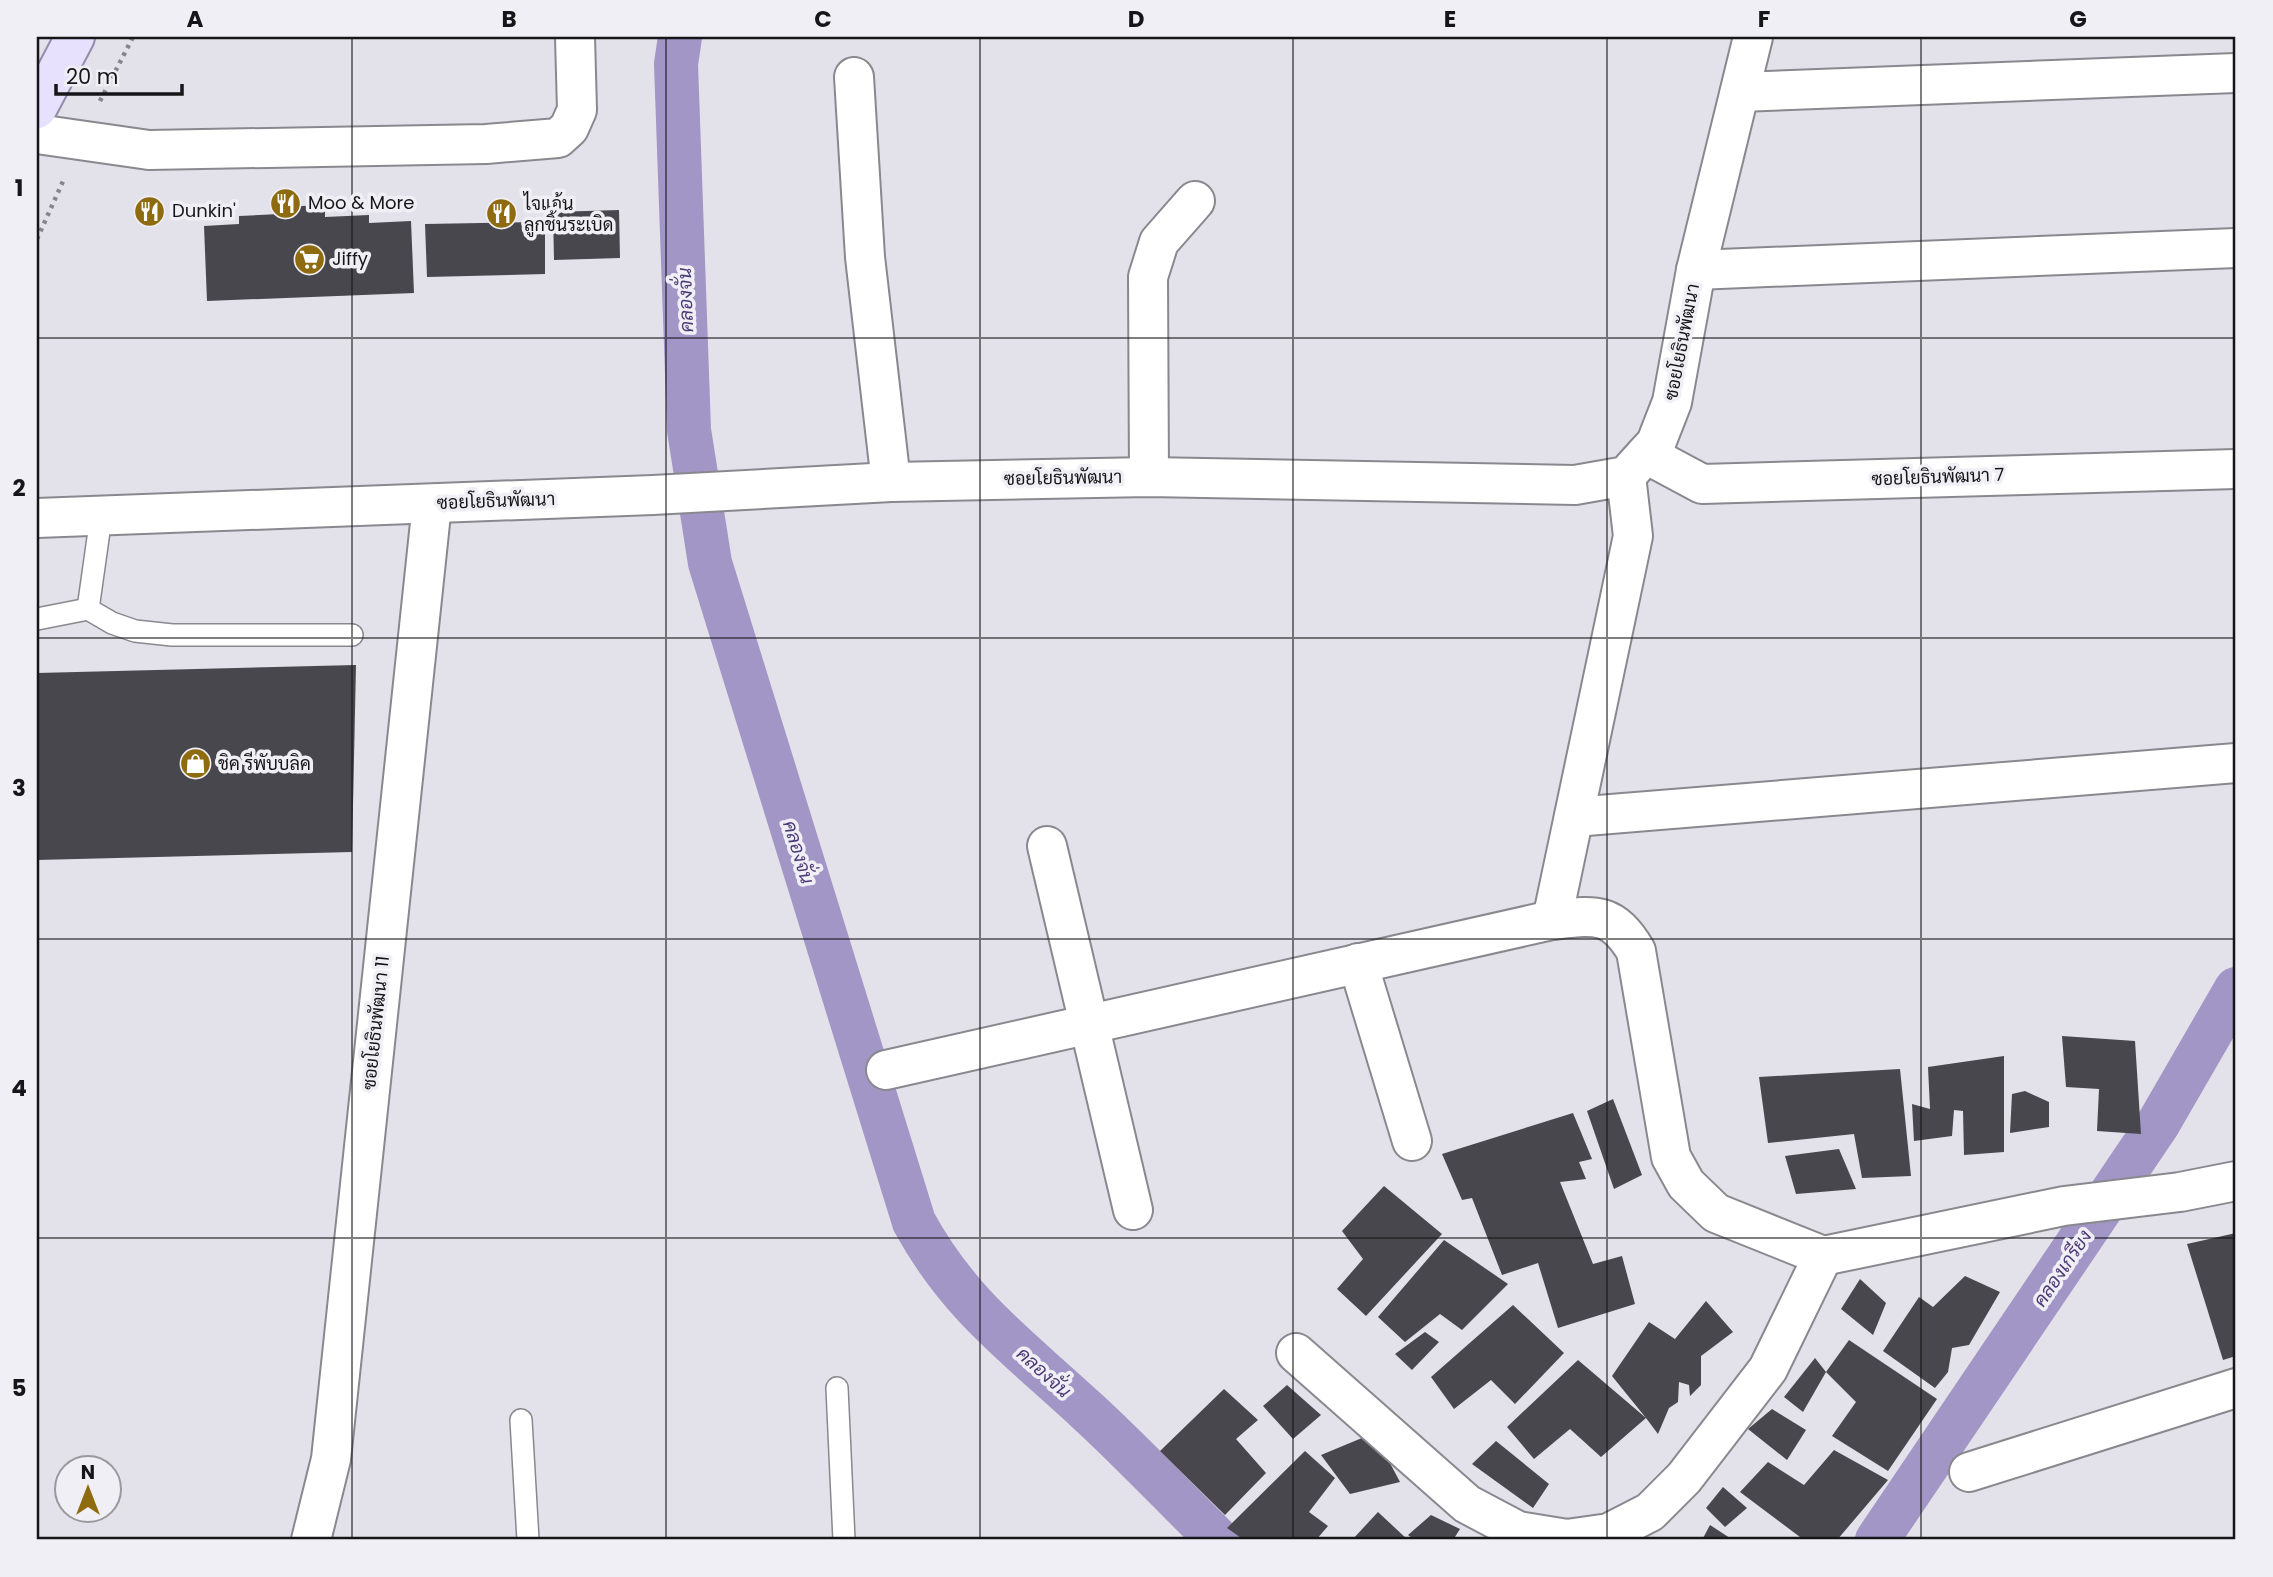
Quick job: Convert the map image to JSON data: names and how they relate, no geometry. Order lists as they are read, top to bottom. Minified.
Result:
{"streets":{"street":["ซอยโยธินพัฒนา","ซอยโยธินพัฒนา 7","ซอยโยธินพัฒนา 11"]},"crossings":[["ซอยโยธินพัฒนา","ซอยโยธินพัฒนา 7"],["ซอยโยธินพัฒนา","ซอยโยธินพัฒนา 11"]],"water":["คลองจั่น","คลองเกรียง"],"places":{"restaurant":["Moo & More","Dunkin'","ไจแอ้น ลูกชิ้นระเบิด"],"supermarket":["Jiffy"],"shop":["ชิค รีพับบลิค"]},"scale_bar":"20 m","north":"top","grid":{"columns":["A","B","C","D","E","F","G"],"rows":["1","2","3","4","5"]}}
